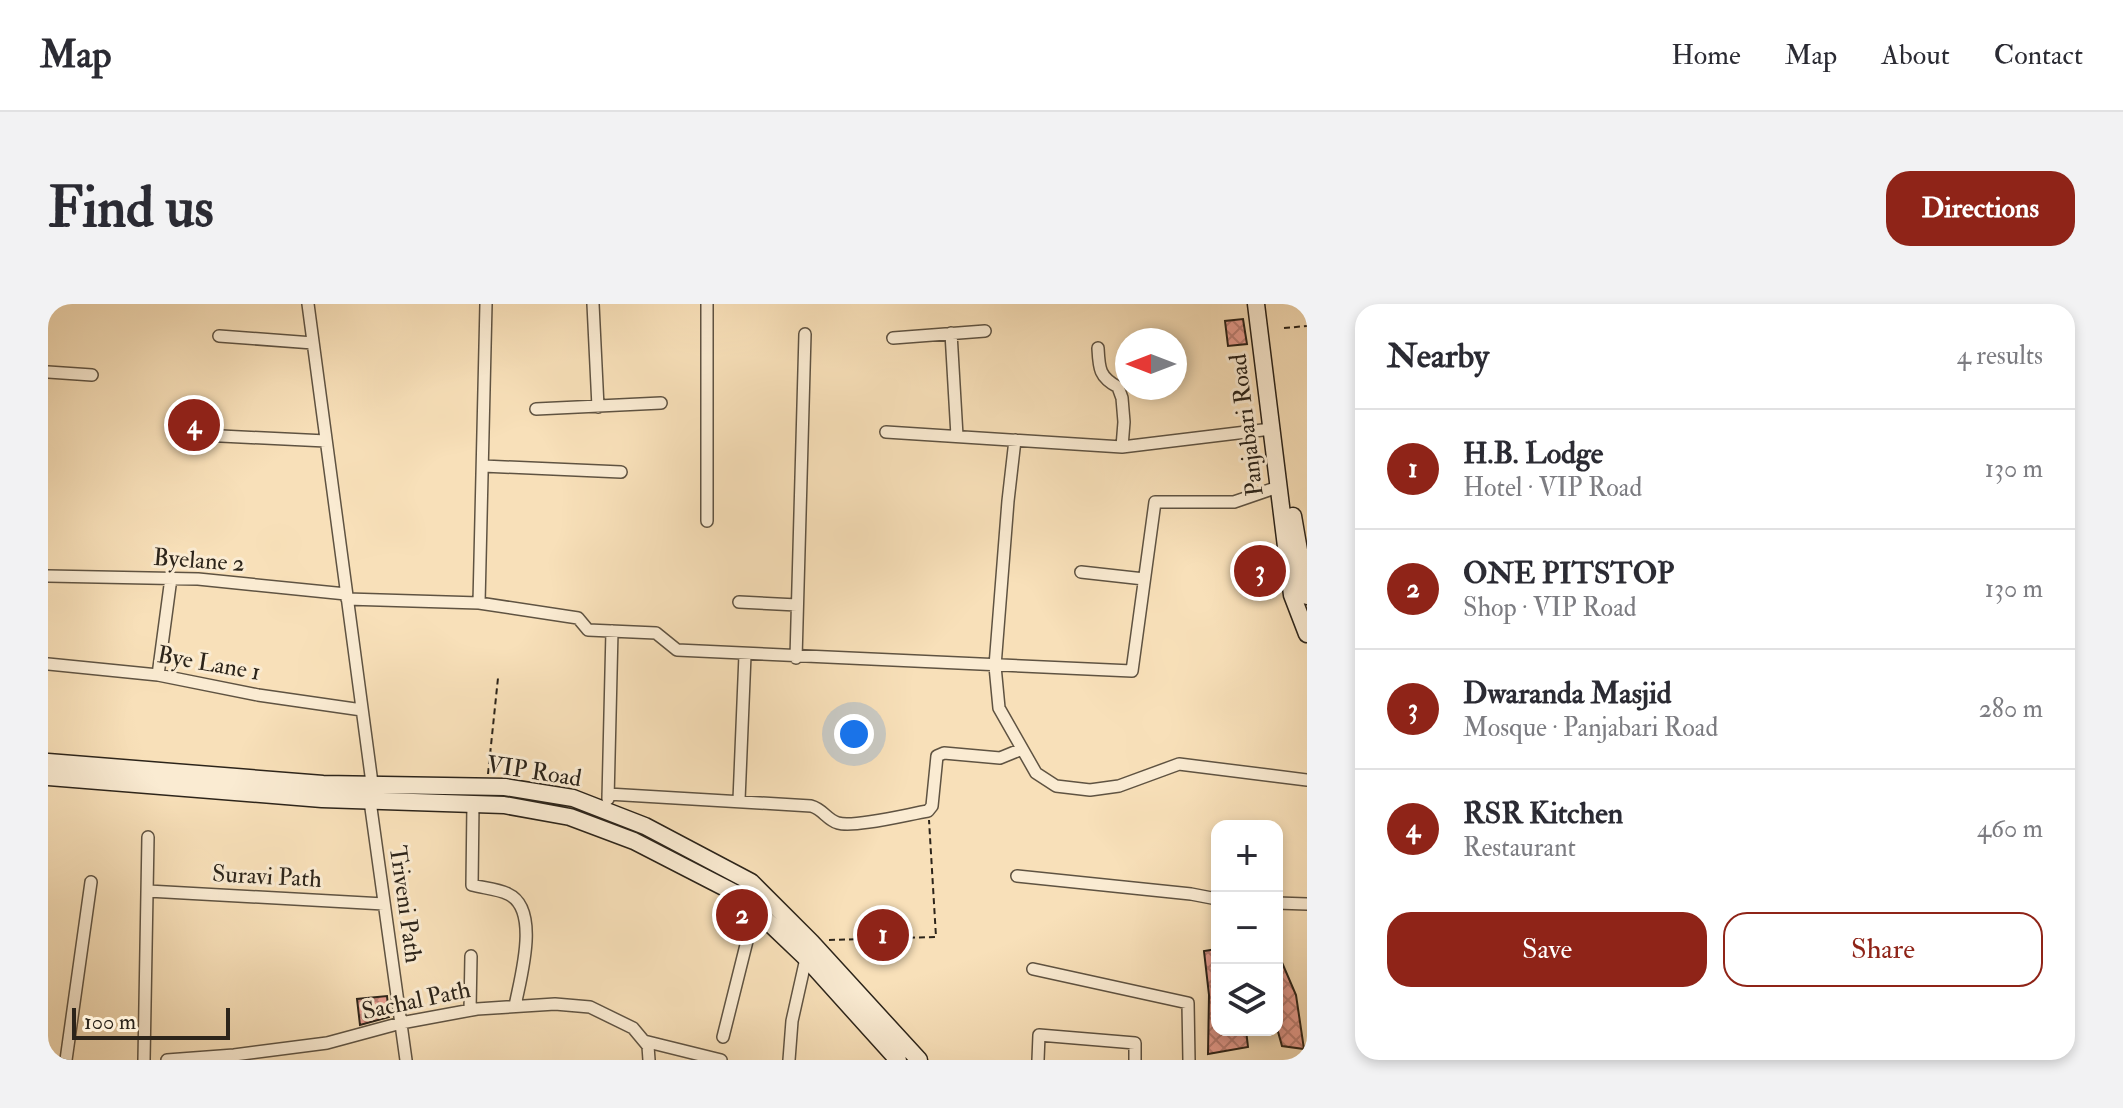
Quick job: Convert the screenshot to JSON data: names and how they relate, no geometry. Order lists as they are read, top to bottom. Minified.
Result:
{"streets":{"main road":["Panjabari Road","VIP Road"],"street":["Byelane 2","Bye Lane 1","Suravi Path","Triveni Path","Sachal Path"]},"crossings":[["Byelane 2","Triveni Path"],["Bye Lane 1","Triveni Path"],["VIP Road","Triveni Path"],["Suravi Path","Triveni Path"],["Triveni Path","Sachal Path"]],"scale_bar":"100 m","north":"left","page":{"header":"Map","nav":["Home","Map","About","Contact"],"buttons":["Directions",["Save","Share"]],"title":"Find us","heading":["Nearby","4 results"],"pins":["4","3","2","1"],"list":[{"mark":"1","name":"H.B. Lodge","note":"Hotel · VIP Road","value":"130 m"},{"mark":"2","name":"ONE PITSTOP","note":"Shop · VIP Road","value":"130 m"},{"mark":"3","name":"Dwaranda Masjid","note":"Mosque · Panjabari Road","value":"280 m"},{"mark":"4","name":"RSR Kitchen","note":"Restaurant","value":"460 m"}],"map_buttons":["+","−"],"scale":"100 m"}}
